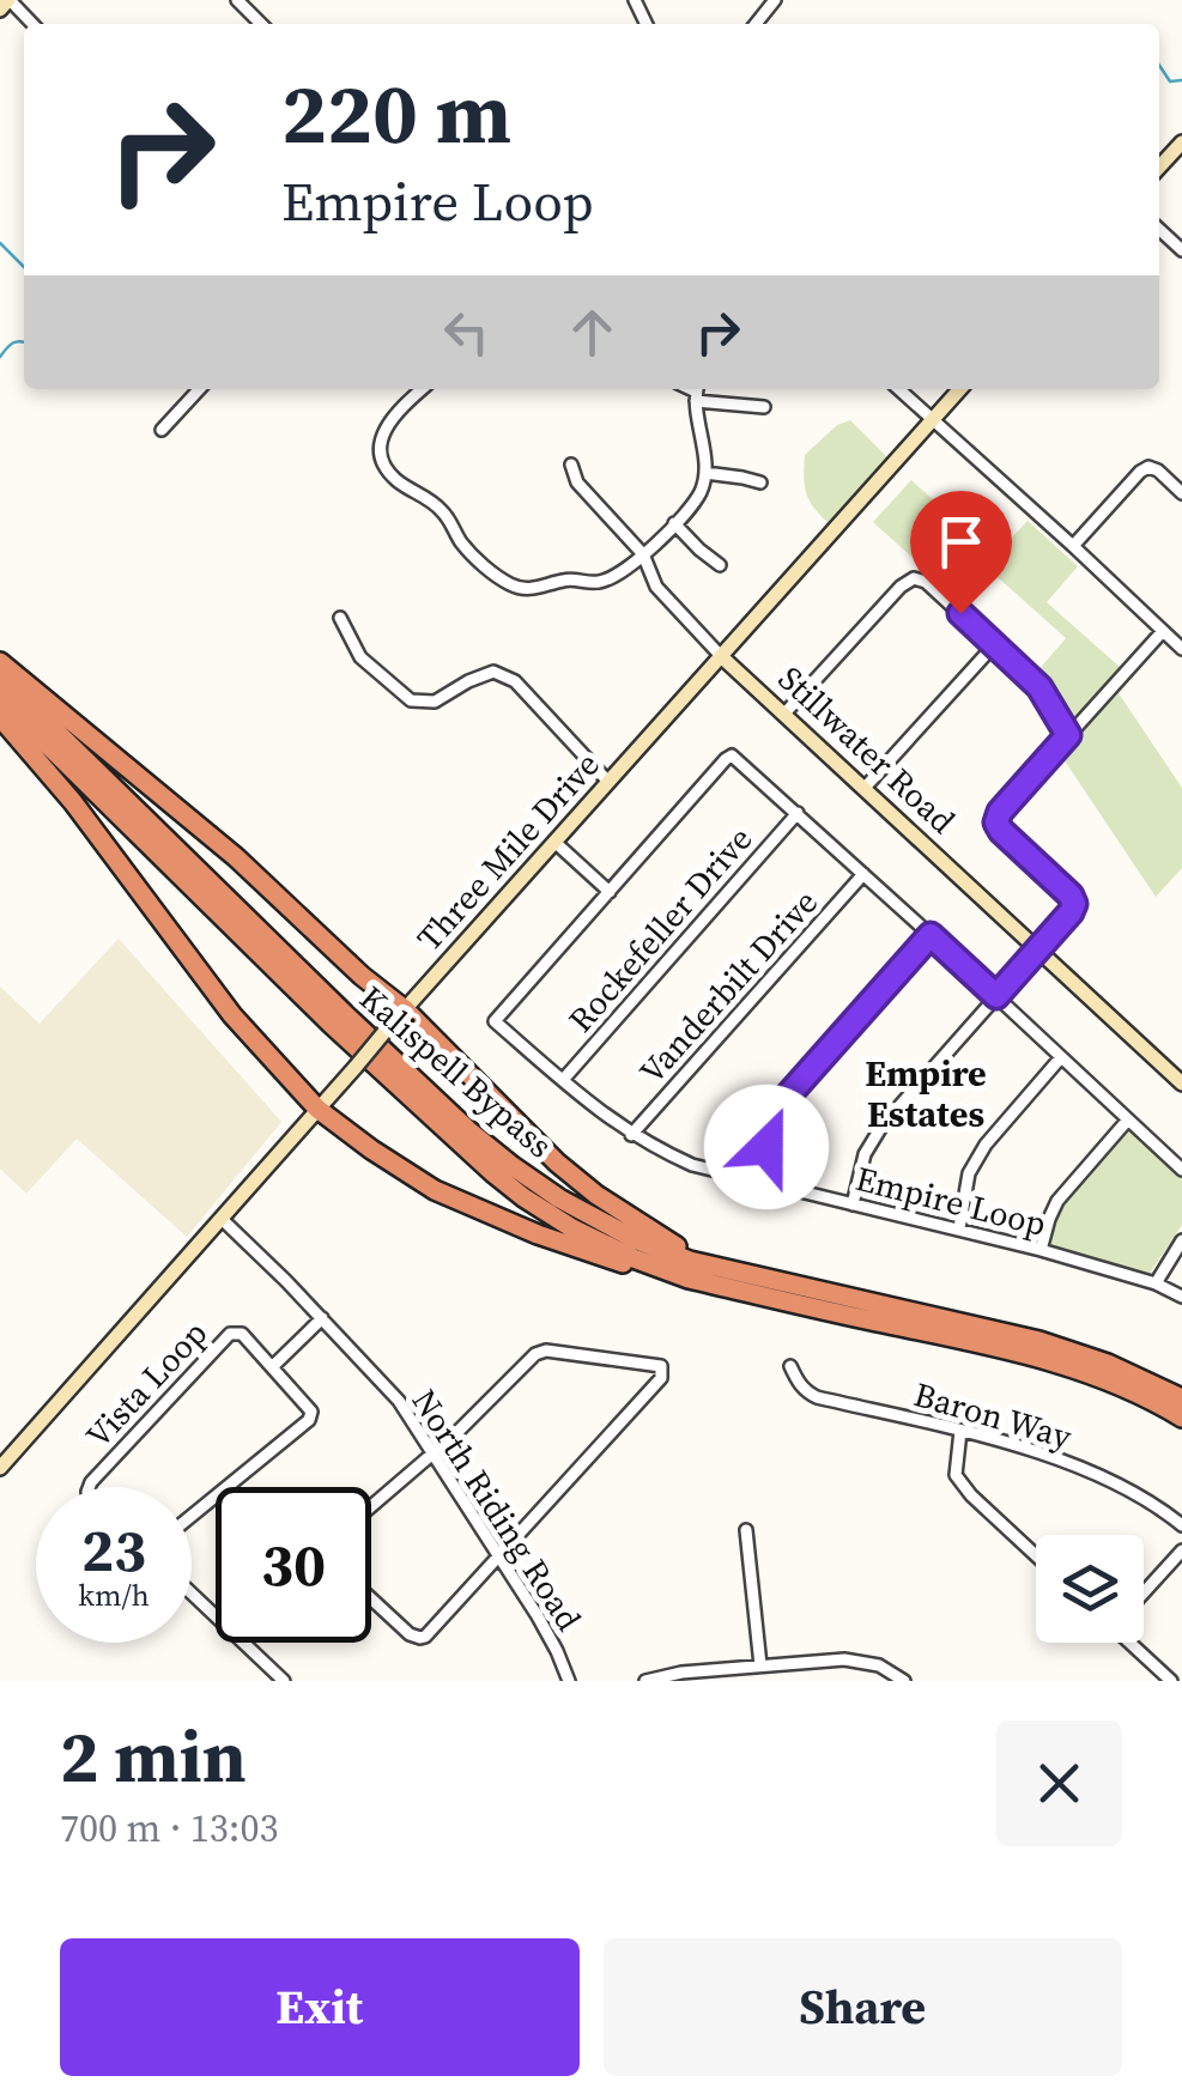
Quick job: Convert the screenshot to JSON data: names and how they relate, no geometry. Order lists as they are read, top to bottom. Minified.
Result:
{"streets":{"highway":["Kalispell Bypass"],"main road":["Stillwater Road","Three Mile Drive"],"street":["Rockefeller Drive","Vanderbilt Drive","Empire Loop","Vista Loop","Baron Way","North Riding Road"]},"crossings":[["Stillwater Road","Three Mile Drive"],["Three Mile Drive","North Riding Road"],["Rockefeller Drive","Empire Loop"],["Vanderbilt Drive","Empire Loop"]],"districts":["Empire Estates"],"page":{"turn":["220 m","Empire Loop"],"speed":"23 km/h","limit":"30","heading":["2 min","700 m · 13:03"],"buttons":["Exit","Share"]}}
